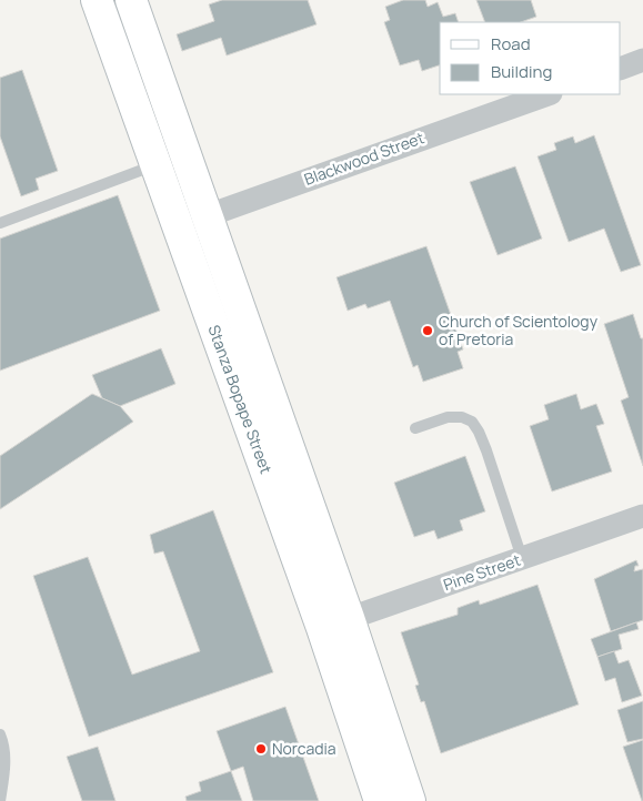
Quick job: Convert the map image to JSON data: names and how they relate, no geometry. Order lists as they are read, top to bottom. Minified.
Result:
{"streets":{"main road":["Stanza Bopape Street"],"street":["Blackwood Street","Pine Street"]},"crossings":[["Blackwood Street","Stanza Bopape Street"],["Stanza Bopape Street","Pine Street"]],"places":["Church of Scientology of Pretoria","Norcadia"],"legend":["Road","Building"]}
